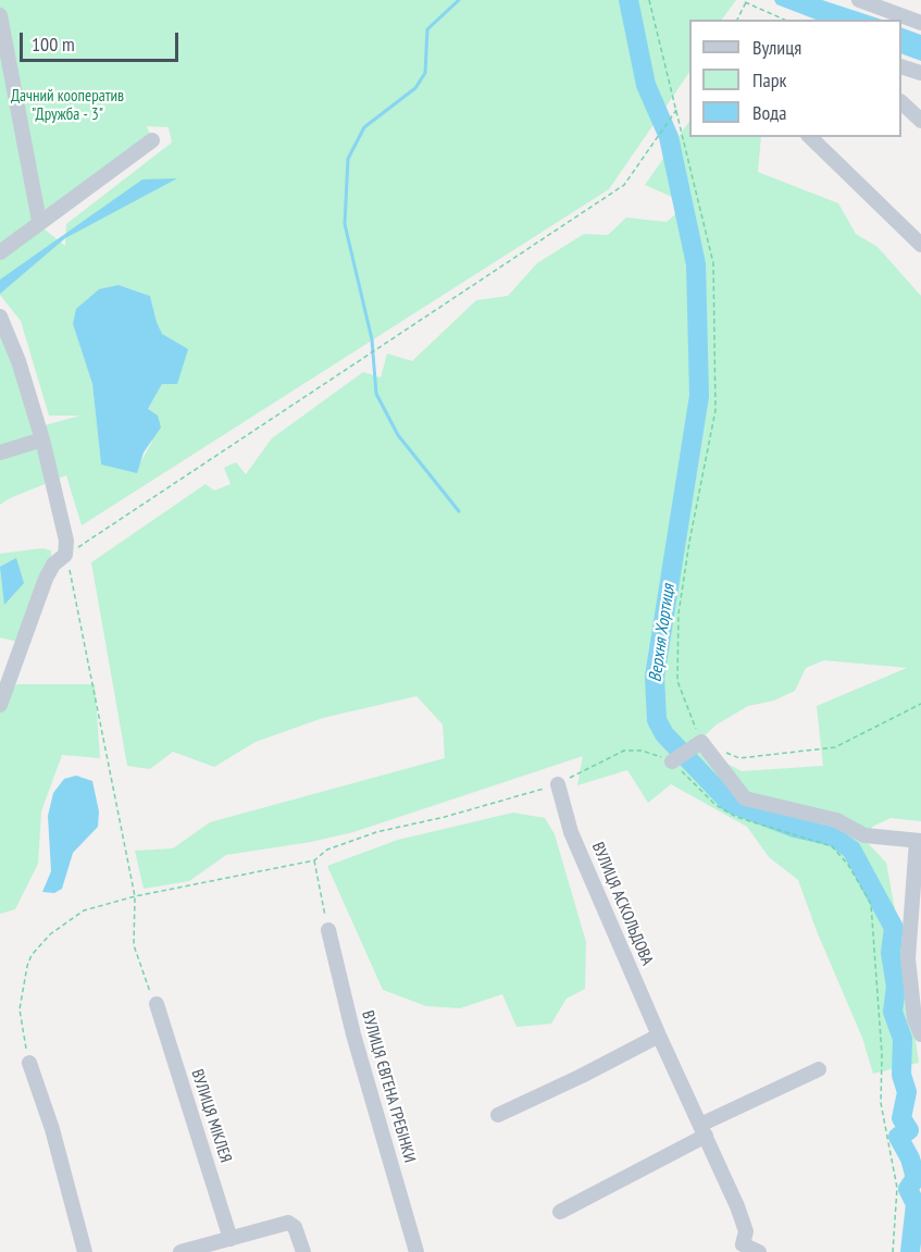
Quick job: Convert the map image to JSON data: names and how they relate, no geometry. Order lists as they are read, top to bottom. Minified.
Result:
{"streets":{"street":["ВУЛИЦЯ АСКОЛЬДОВА","ВУЛИЦЯ ЄВГЕНА ГРЕБІНКИ","ВУЛИЦЯ МІКЛЕЯ"]},"water":["Верхня Хортиця"],"parks":["Дачний кооператив \"Дружба - 3\""],"legend":["Вулиця","Парк","Вода"],"scale_bar":"100 m"}
